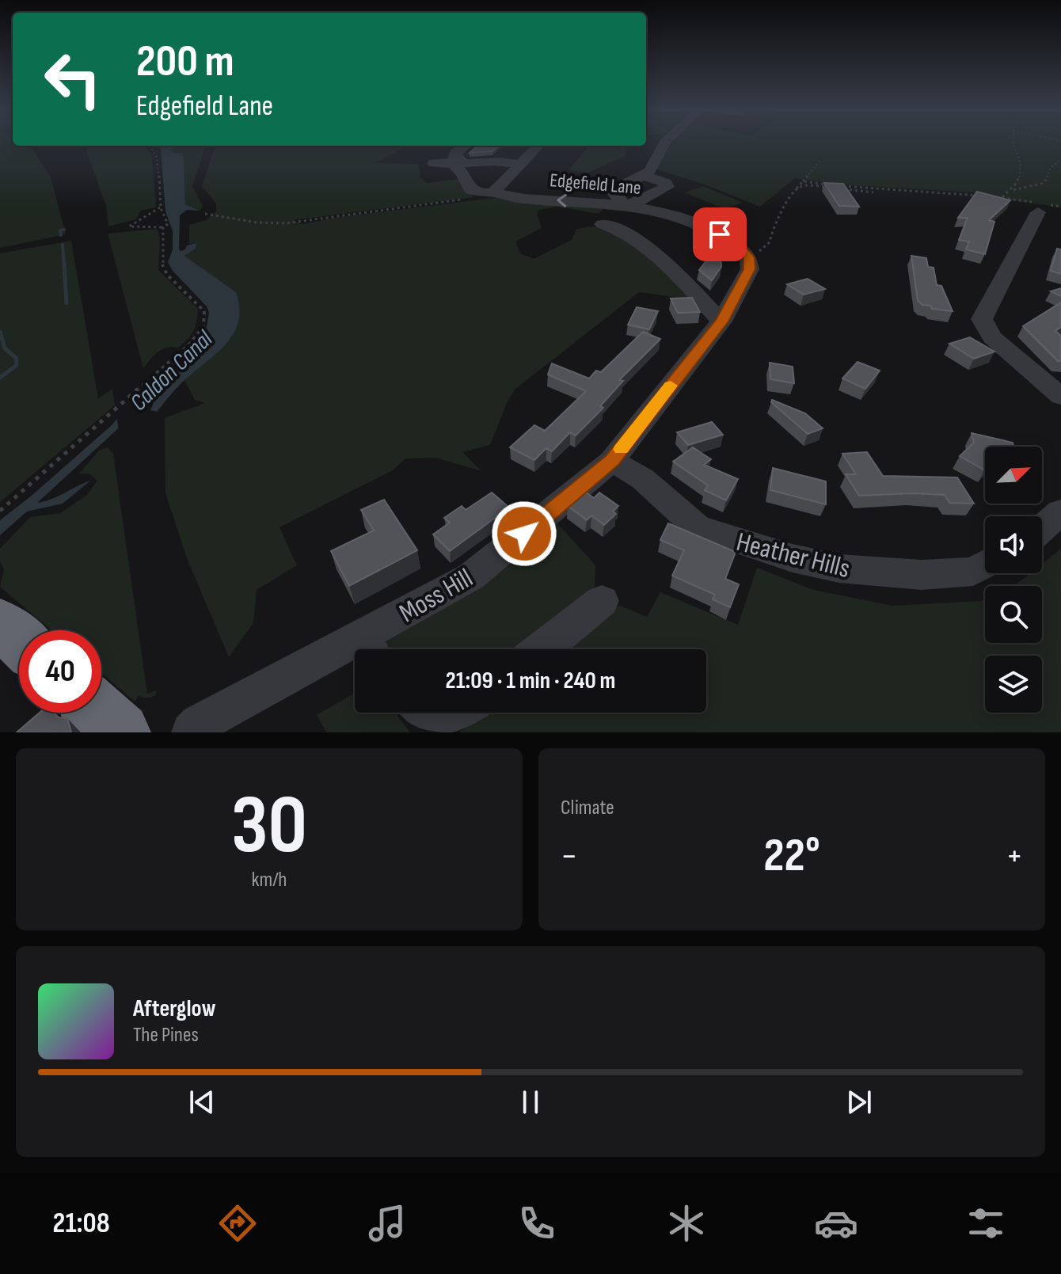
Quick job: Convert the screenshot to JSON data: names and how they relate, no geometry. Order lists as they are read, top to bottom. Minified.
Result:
{"streets":{"street":["Edgefield Lane","Heather Hills","Moss Hill"]},"crossings":[["Edgefield Lane","Moss Hill"],["Heather Hills","Moss Hill"]],"one_way":["Edgefield Lane"],"water":["Caldon Canal"],"north":"top right","page":{"turn":["200 m","Edgefield Lane"],"limit":"40","trip":"21:09 · 1 min · 240 m","tile":[["30","km/h"],"Climate"],"heat":["−","22°","+"],"song":["Afterglow","The Pines"],"tabs":"21:08"}}
